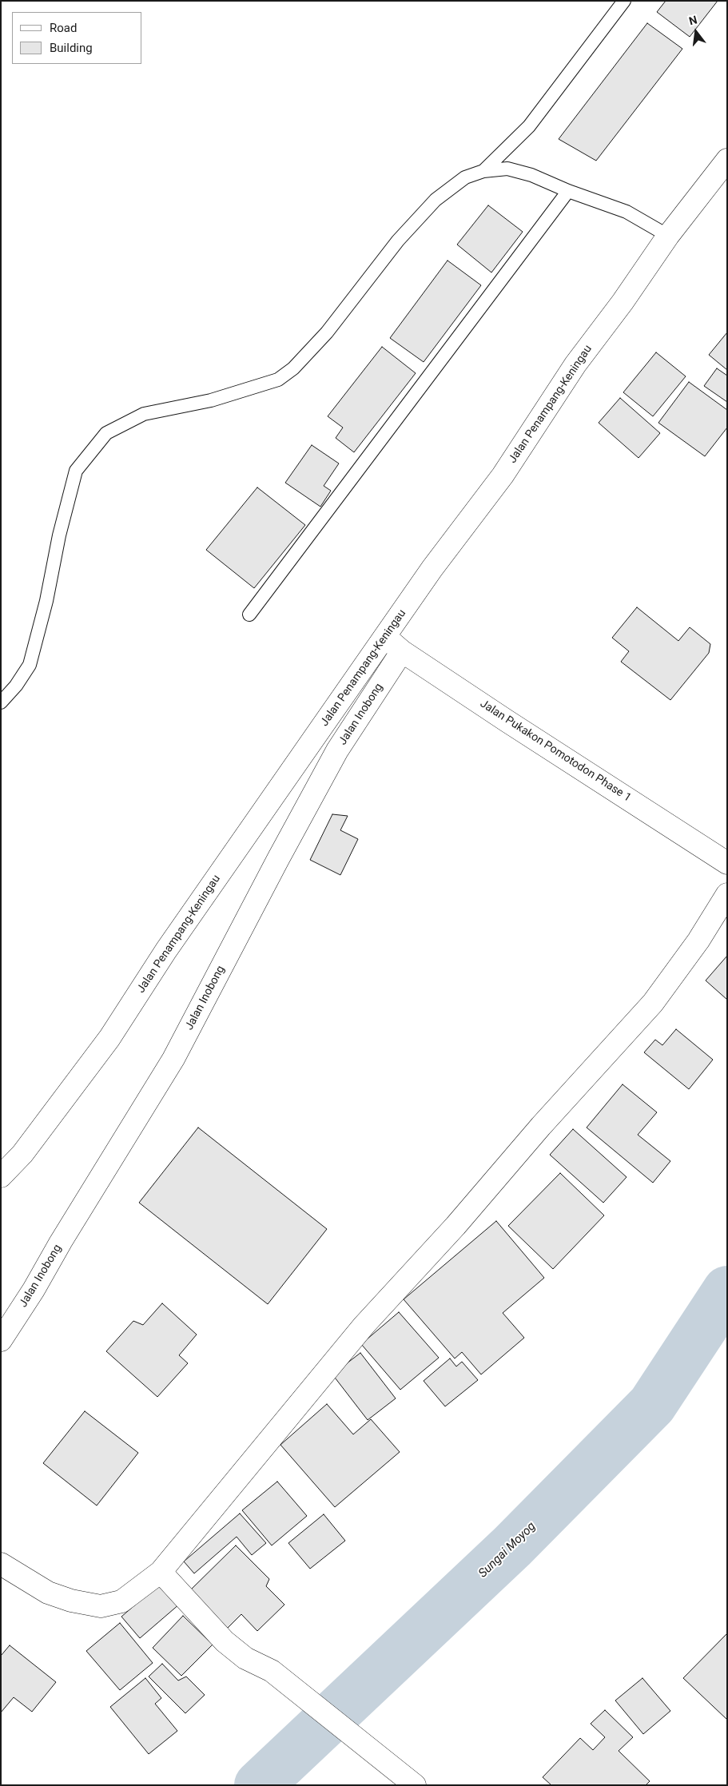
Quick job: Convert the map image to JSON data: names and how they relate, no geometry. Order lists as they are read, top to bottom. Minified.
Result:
{"streets":{"street":["Jalan Penampang-Keningau","Jalan Inobong","Jalan Pukakon Pomotodon Phase 1"]},"crossings":[["Jalan Penampang-Keningau","Jalan Pukakon Pomotodon Phase 1"],["Jalan Inobong","Jalan Pukakon Pomotodon Phase 1"]],"water":["Sungai Moyog"],"legend":["Road","Building"],"north":"top"}
